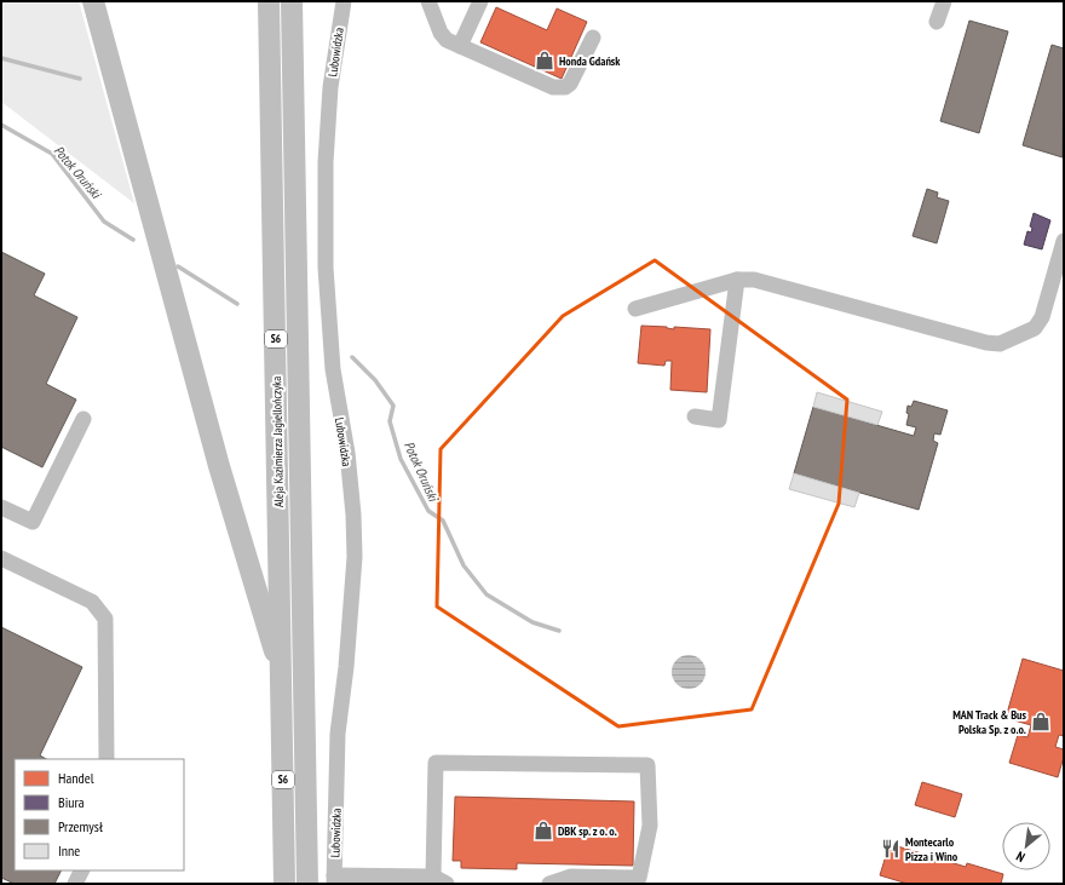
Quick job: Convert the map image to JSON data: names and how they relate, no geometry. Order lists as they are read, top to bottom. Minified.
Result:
{"streets":{"highway":["S6","Aleja Kazimierza Jagiellończyka"],"street":["Lubowidzka"]},"water":["Potok Oruński"],"places":{"shop":["Honda Gdańsk","MAN Track & Bus Polska Sp. z o.o.","DBK sp. z o. o."],"restaurant":["Montecarlo Pizza i Wino"]},"legend":["Handel","Biura","Przemysł","Inne"],"north":"bottom left"}
